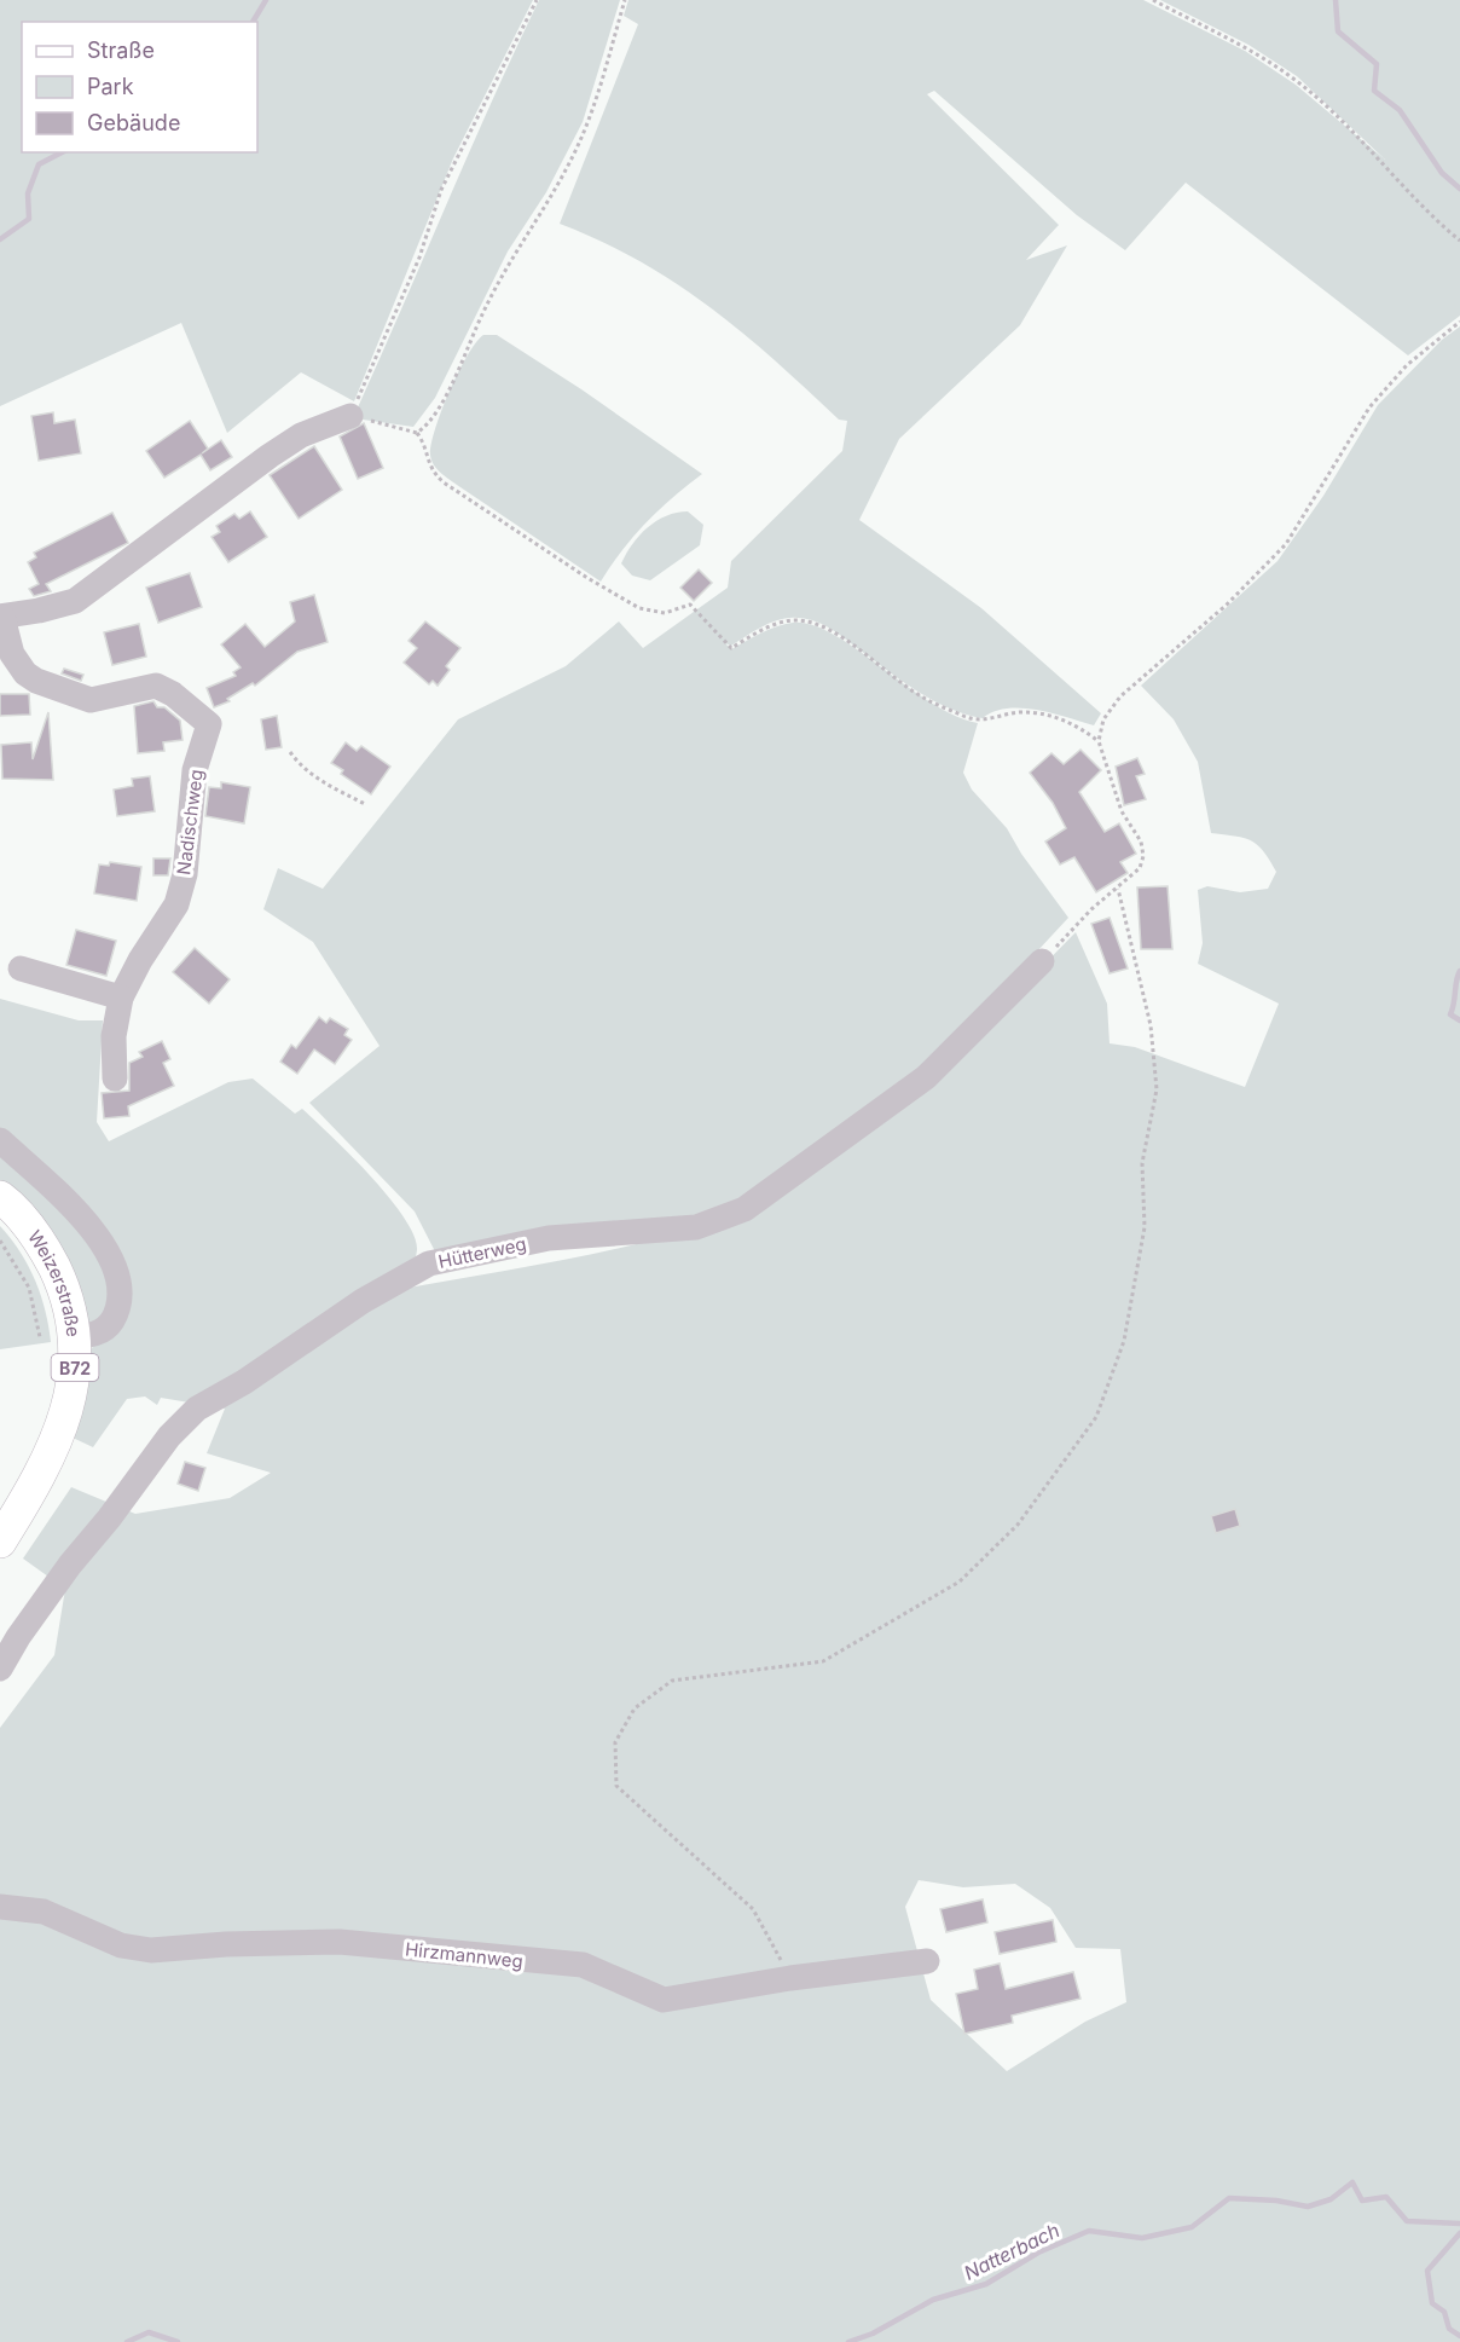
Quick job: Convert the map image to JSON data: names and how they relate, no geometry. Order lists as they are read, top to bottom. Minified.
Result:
{"streets":{"main road":["Weizerstraße","B72"],"street":["Nadischweg","Hütterweg","Hirzmannweg"]},"water":["Natterbach"],"legend":["Straße","Park","Gebäude"]}
